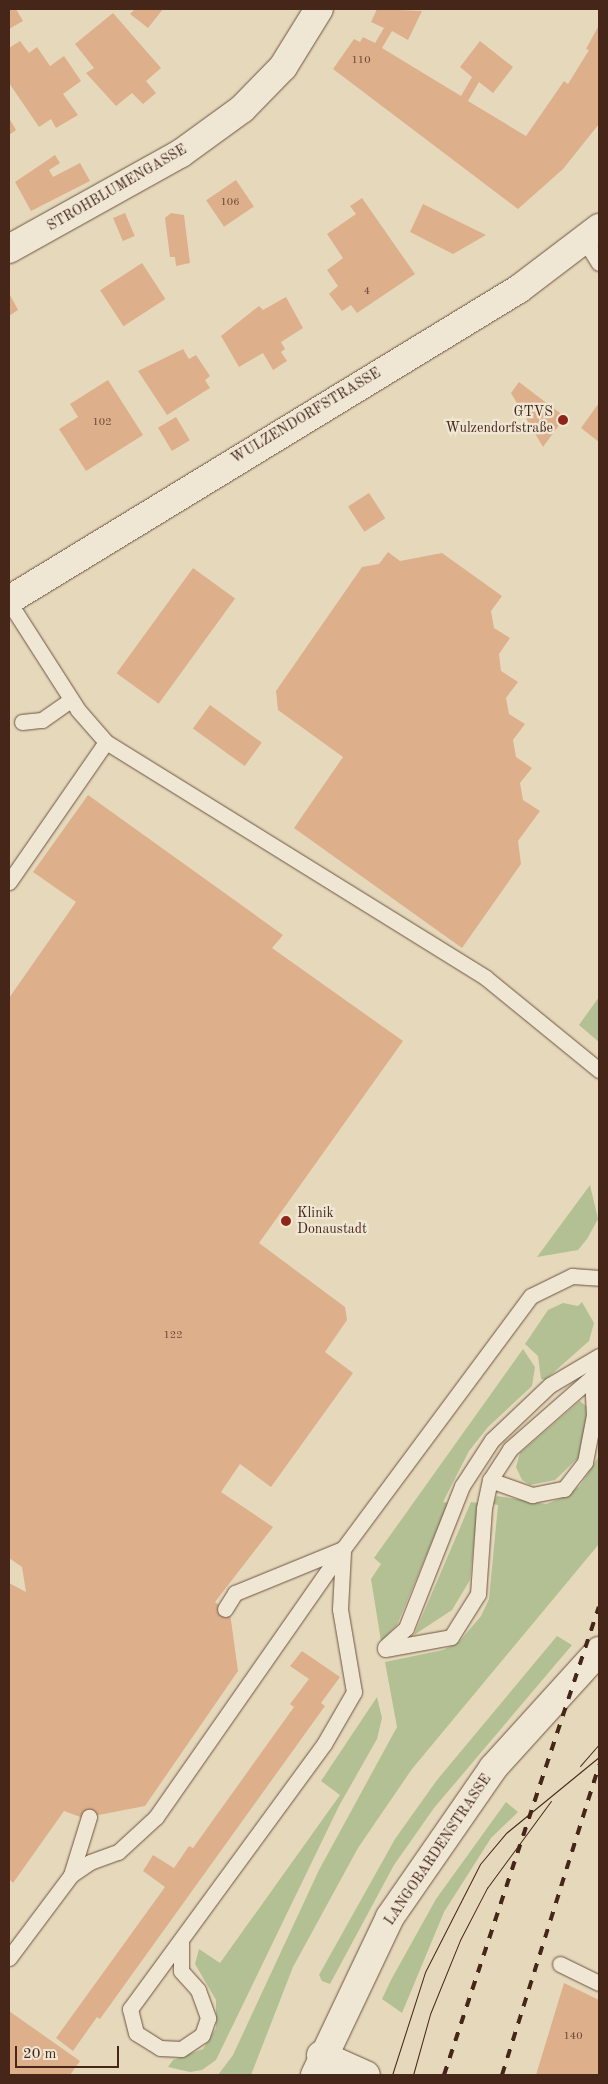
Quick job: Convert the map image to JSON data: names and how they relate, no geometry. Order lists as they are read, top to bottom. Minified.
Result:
{"streets":{"street":["STROHBLUMENGASSE","WULZENDORFSTRASSE","LANGOBARDENSTRASSE"]},"places":["GTVS Wulzendorfstraße","Klinik Donaustadt"],"house_numbers":["110","106","4","102","122","140"],"scale_bar":"20 m"}
